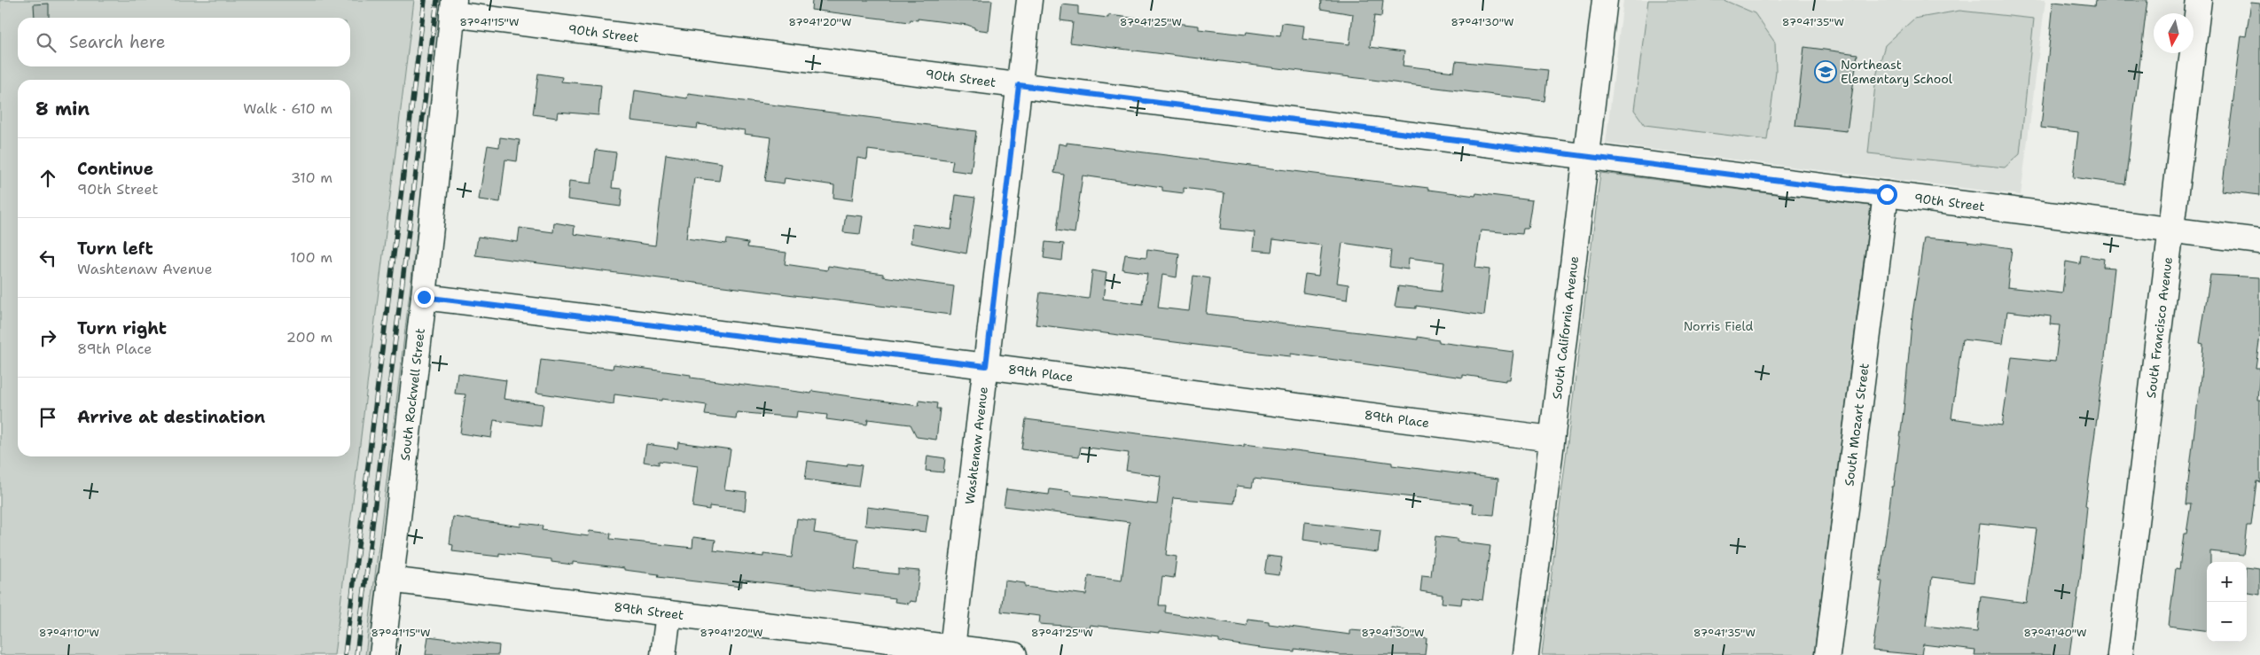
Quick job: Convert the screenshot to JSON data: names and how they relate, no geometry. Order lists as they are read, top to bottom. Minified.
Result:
{"streets":{"street":["90th Street","South California Avenue","South Francisco Avenue","89th Place","South Rockwell Street","South Mozart Street","Washtenaw Avenue","89th Street"]},"crossings":[["90th Street","South California Avenue"],["90th Street","South Francisco Avenue"],["90th Street","South Rockwell Street"],["90th Street","South Mozart Street"],["90th Street","Washtenaw Avenue"],["South California Avenue","89th Place"],["89th Place","South Rockwell Street"],["89th Place","Washtenaw Avenue"],["South Rockwell Street","89th Street"],["Washtenaw Avenue","89th Street"]],"parks":["Norris Field"],"places":{"school or university":["Northeast Elementary School"]},"north":"bottom","page":{"search":"Search here","heading":["8 min","Walk · 610 m"],"list":[["Continue","90th Street","310 m"],["Turn left","Washtenaw Avenue","100 m"],["Turn right","89th Place","200 m"],"Arrive at destination"],"map_buttons":["+","−"]},"coordinates":["87°41'15\"W","87°41'20\"W","87°41'25\"W","87°41'30\"W","87°41'35\"W","87°41'10\"W","87°41'40\"W"]}
